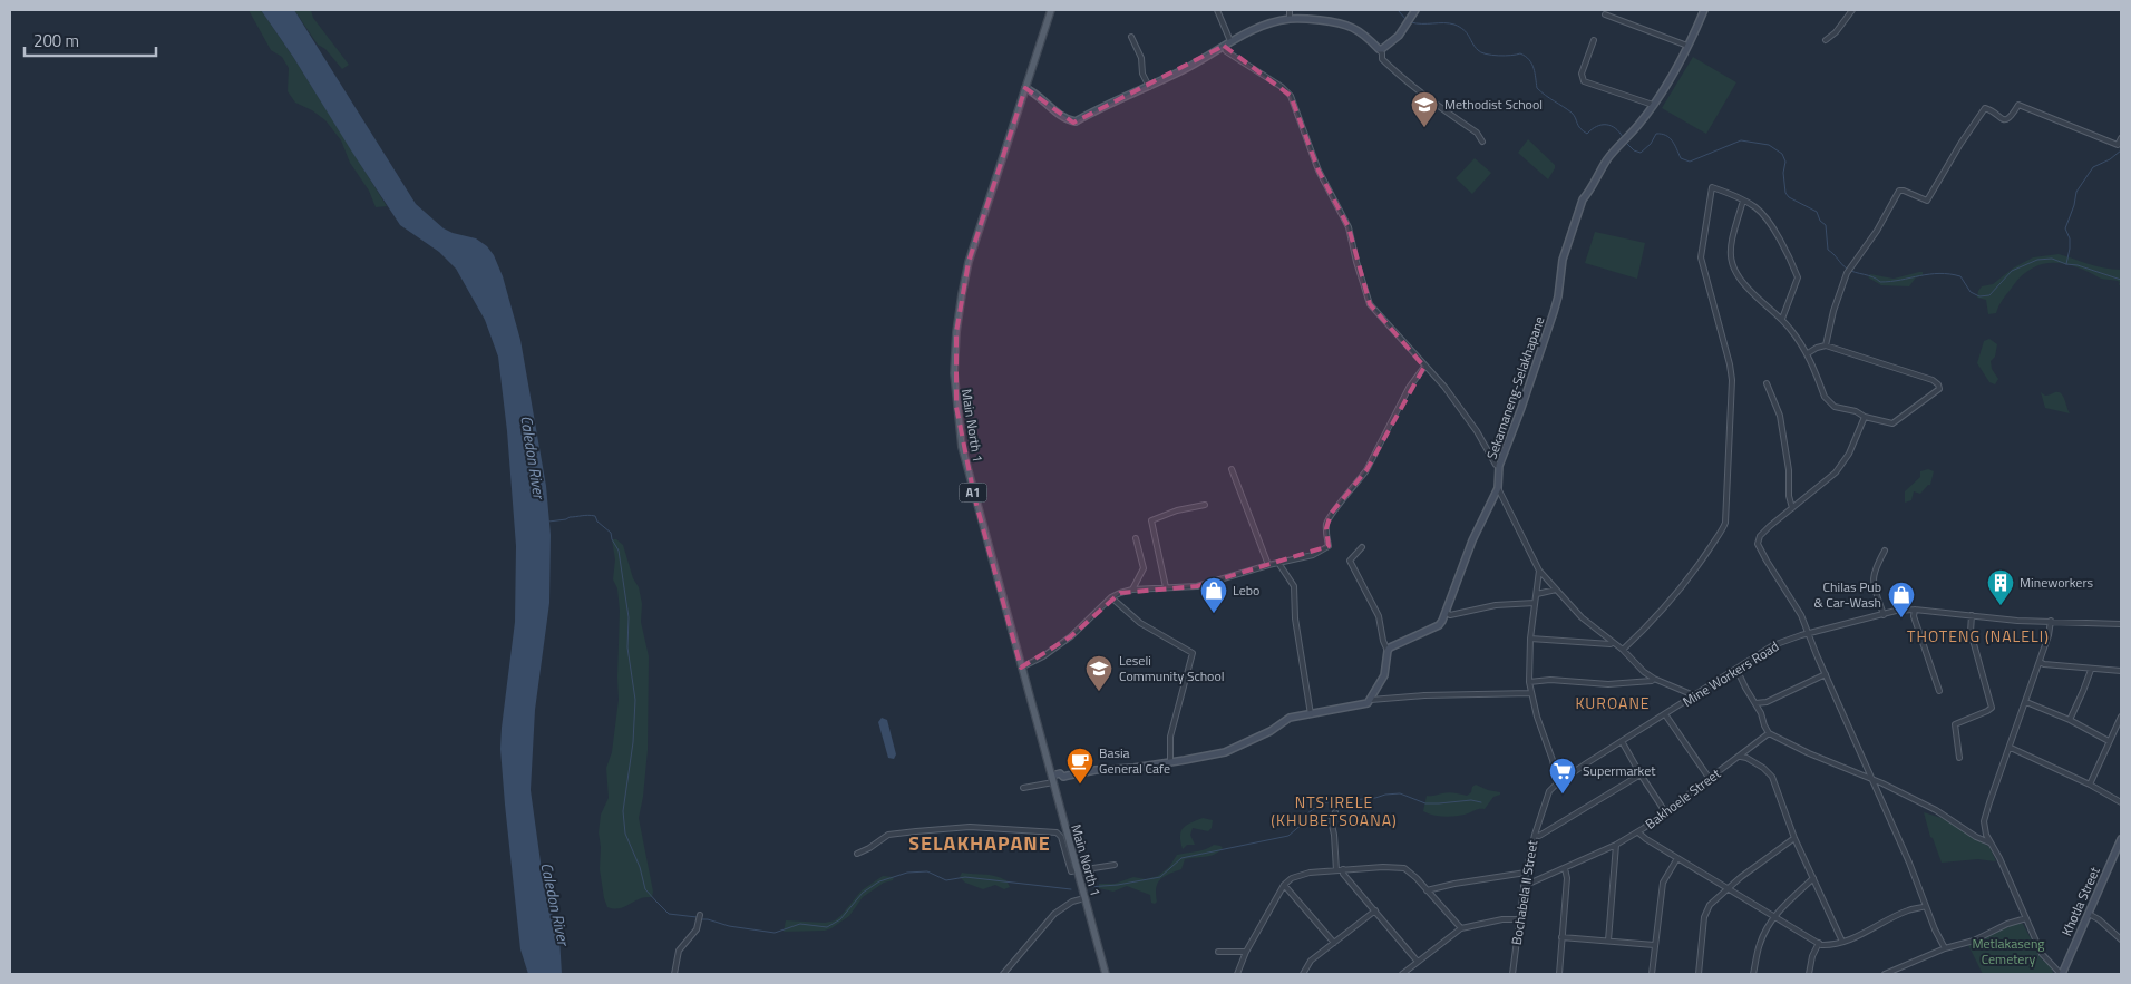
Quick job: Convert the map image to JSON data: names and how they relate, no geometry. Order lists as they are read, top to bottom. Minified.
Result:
{"streets":{"main road":["Main North 1","A1"],"street":["Sekamaneng-Selakhapane","Mine Workers Road","Bakhoele Street","Bochabela II Street","Khotla Street"]},"crossings":[["Mine Workers Road","Bochabela II Street"],["Bakhoele Street","Bochabela II Street"]],"districts":["THOTENG (NALELI)","KUROANE","NTS'IRELE (KHUBETSOANA)","SELAKHAPANE"],"water":["Caledon River"],"parks":["Metlakaseng Cemetery"],"places":{"school or university":["Methodist School","Leseli Community School"],"building":["Mineworkers"],"shop":["Lebo","Chilas Pub & Car-Wash"],"cafe":["Basia General Cafe"],"supermarket":["Supermarket"]},"scale_bar":"200 m"}
